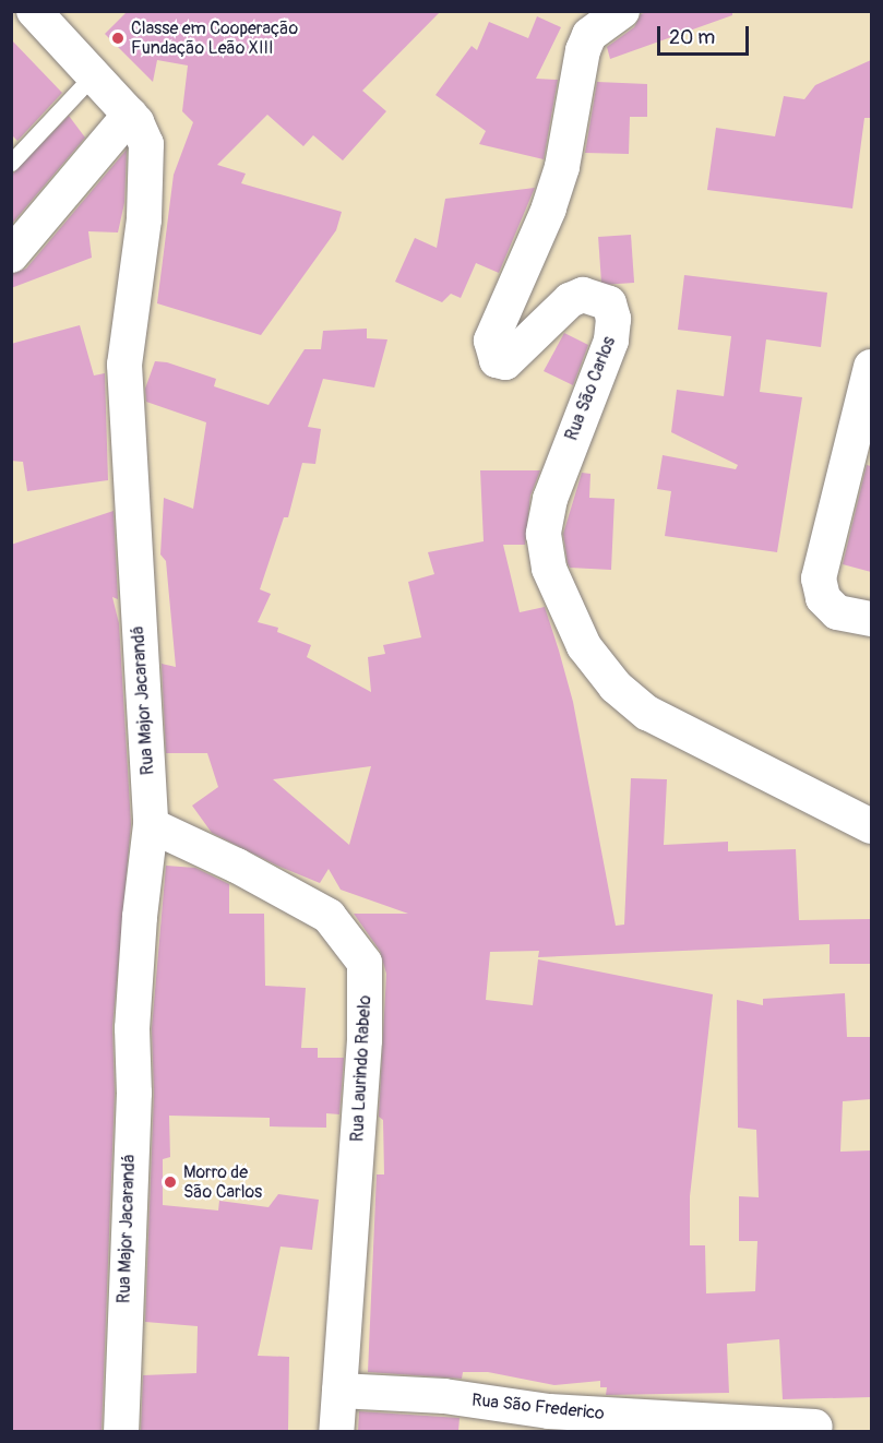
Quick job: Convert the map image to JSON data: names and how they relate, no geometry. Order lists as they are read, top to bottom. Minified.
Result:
{"streets":{"street":["Rua São Carlos","Rua Major Jacarandá","Rua Laurindo Rabelo","Rua São Frederico"]},"crossings":[["Rua Major Jacarandá","Rua Laurindo Rabelo"],["Rua Laurindo Rabelo","Rua São Frederico"]],"places":["Classe em Cooperação Fundação Leão XIII","Morro de São Carlos"],"scale_bar":"20 m"}
